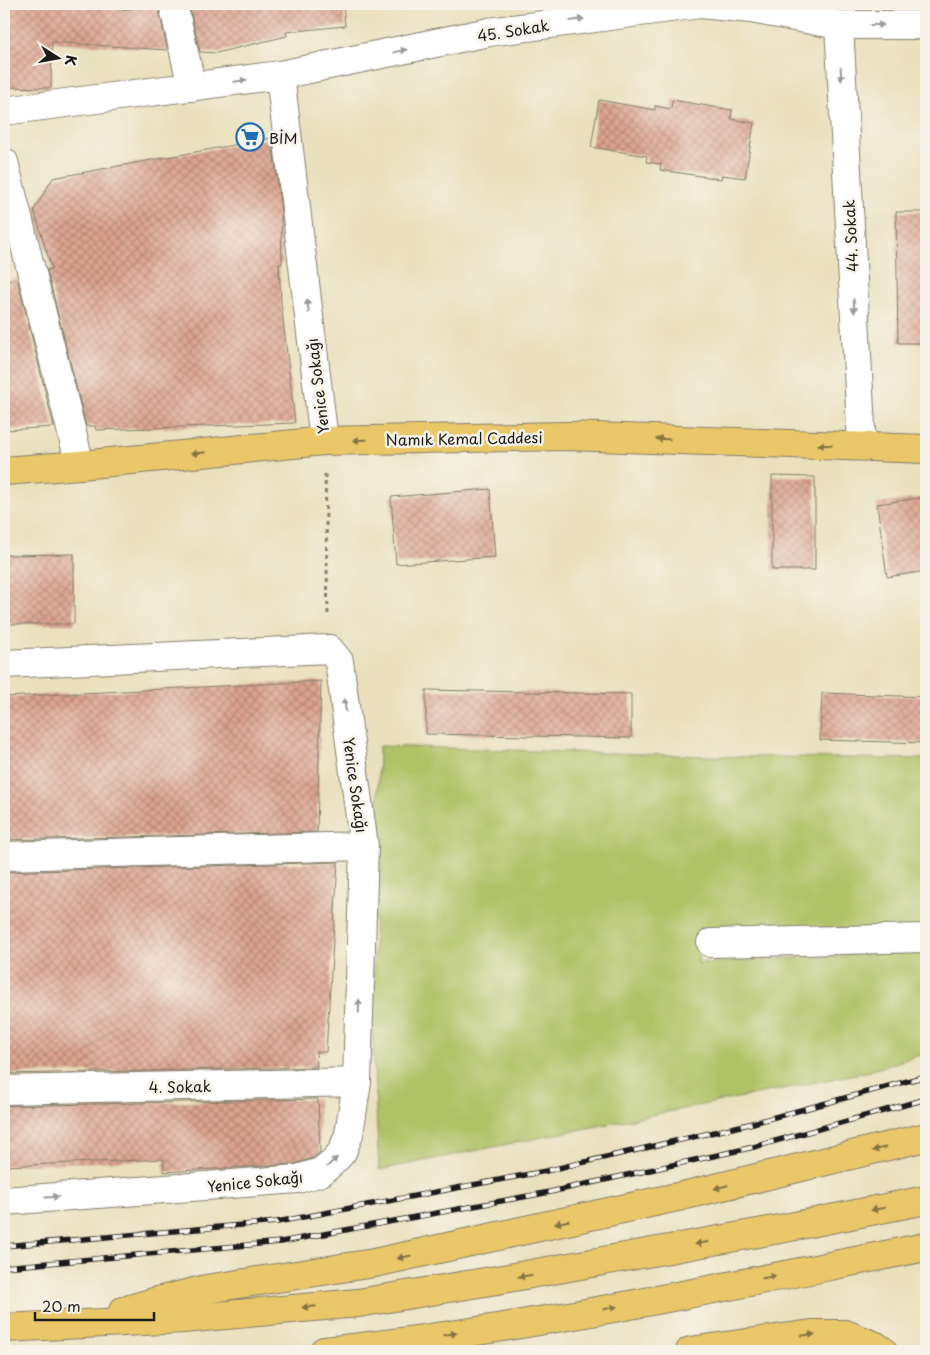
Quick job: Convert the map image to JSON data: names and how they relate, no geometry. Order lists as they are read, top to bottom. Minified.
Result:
{"streets":{"main road":["Namık Kemal Caddesi"],"street":["45. Sokak","44. Sokak","Yenice Sokağı","4. Sokak"]},"crossings":[["45. Sokak","44. Sokak"],["45. Sokak","Yenice Sokağı"],["44. Sokak","Namık Kemal Caddesi"],["Yenice Sokağı","Namık Kemal Caddesi"],["Yenice Sokağı","4. Sokak"]],"one_way":["45. Sokak","44. Sokak","Namık Kemal Caddesi"],"places":{"supermarket":["BİM"]},"scale_bar":"20 m","north":"right"}
